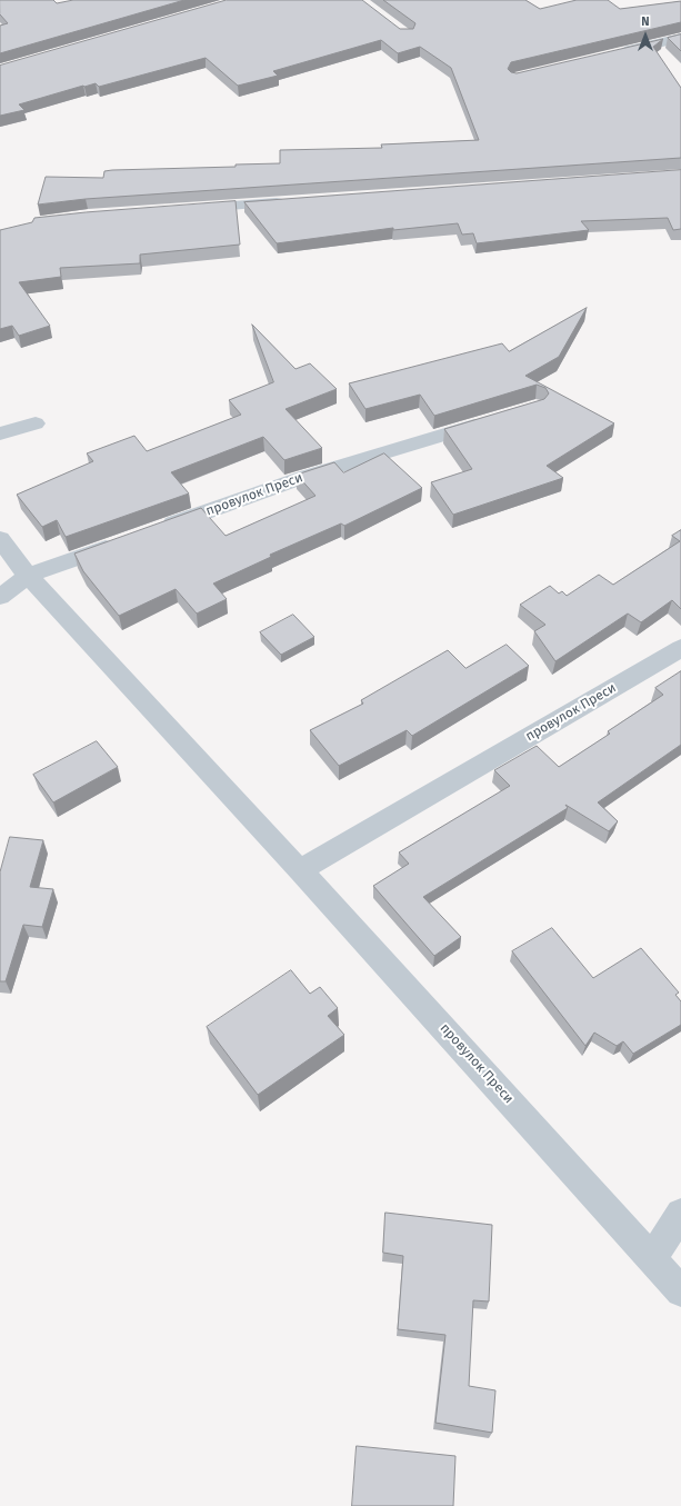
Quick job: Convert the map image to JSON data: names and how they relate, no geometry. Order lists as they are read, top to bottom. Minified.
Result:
{"streets":{"street":["провулок Преси"]},"north":"top"}
